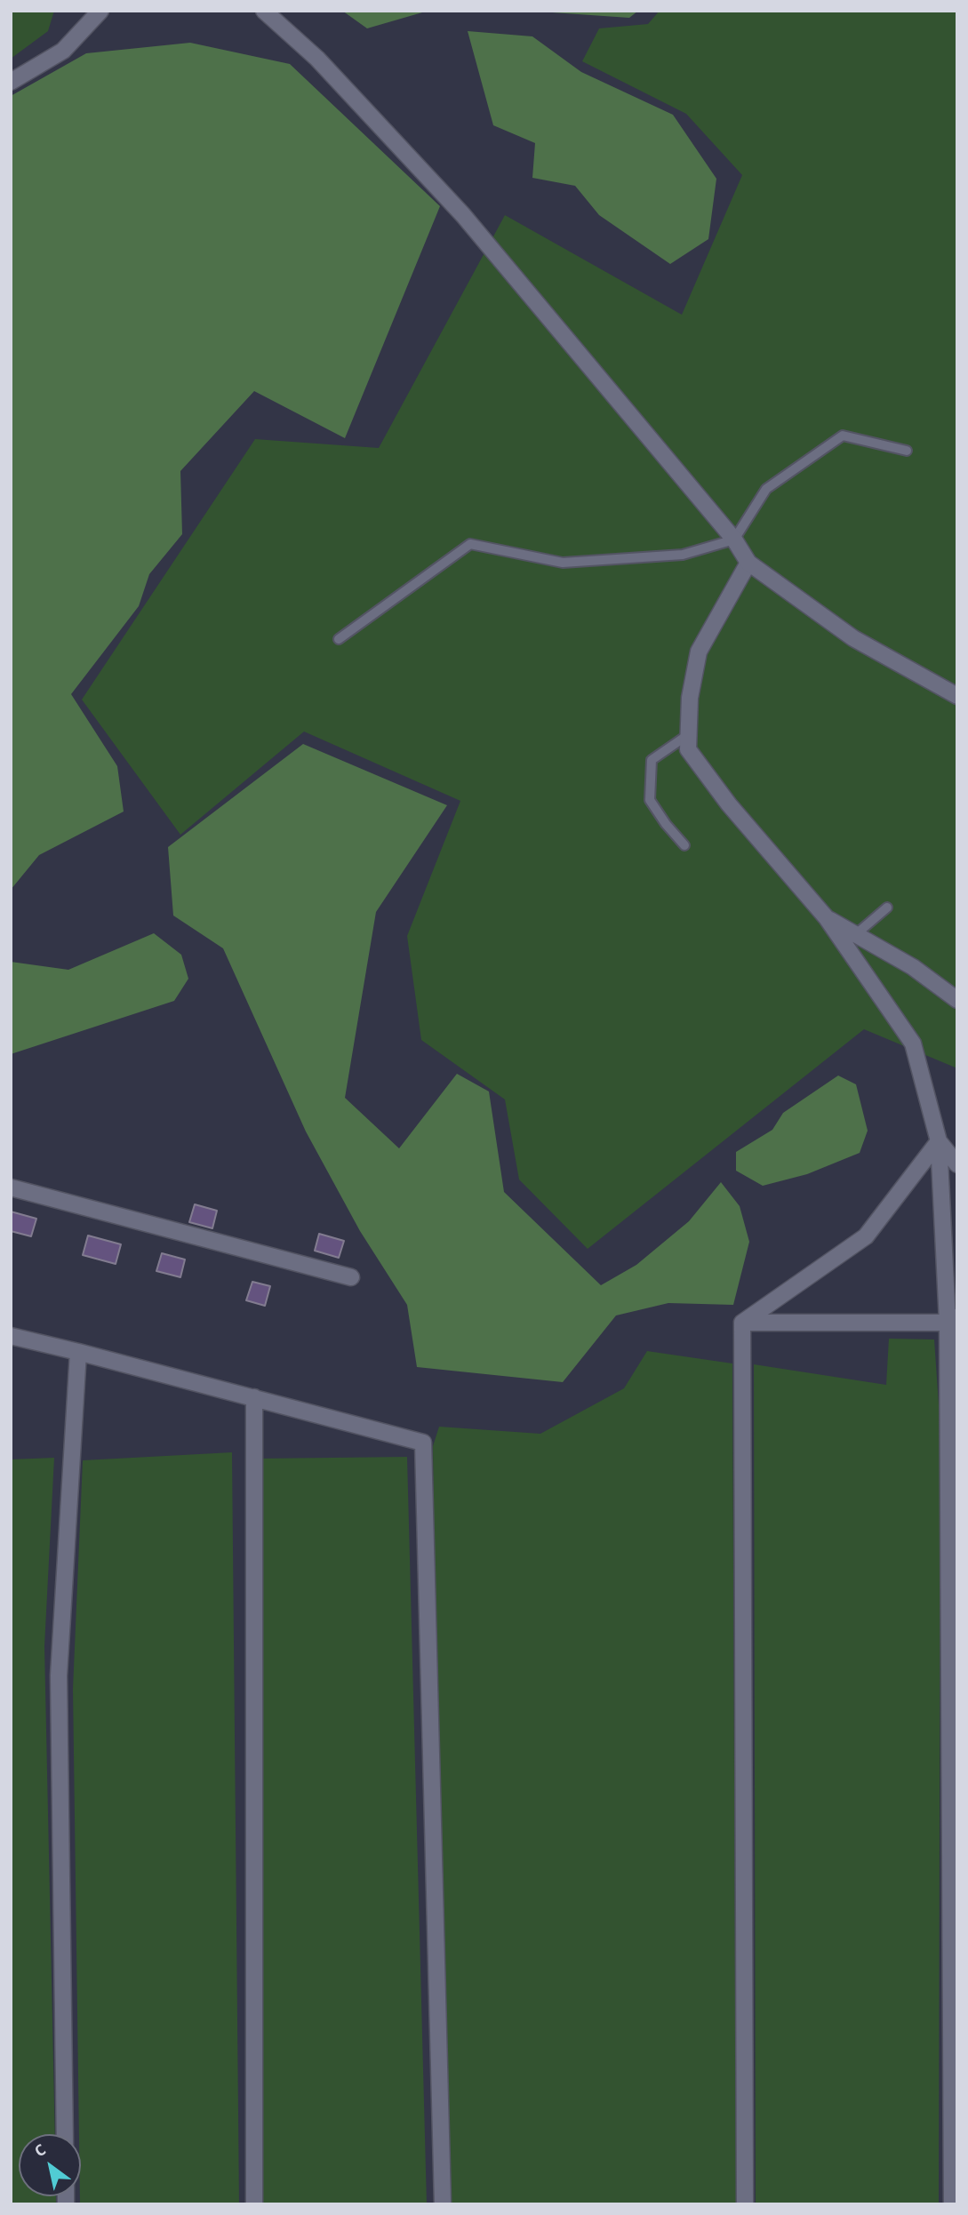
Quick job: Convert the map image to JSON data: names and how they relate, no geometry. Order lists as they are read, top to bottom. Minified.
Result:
{"north":"top left"}
